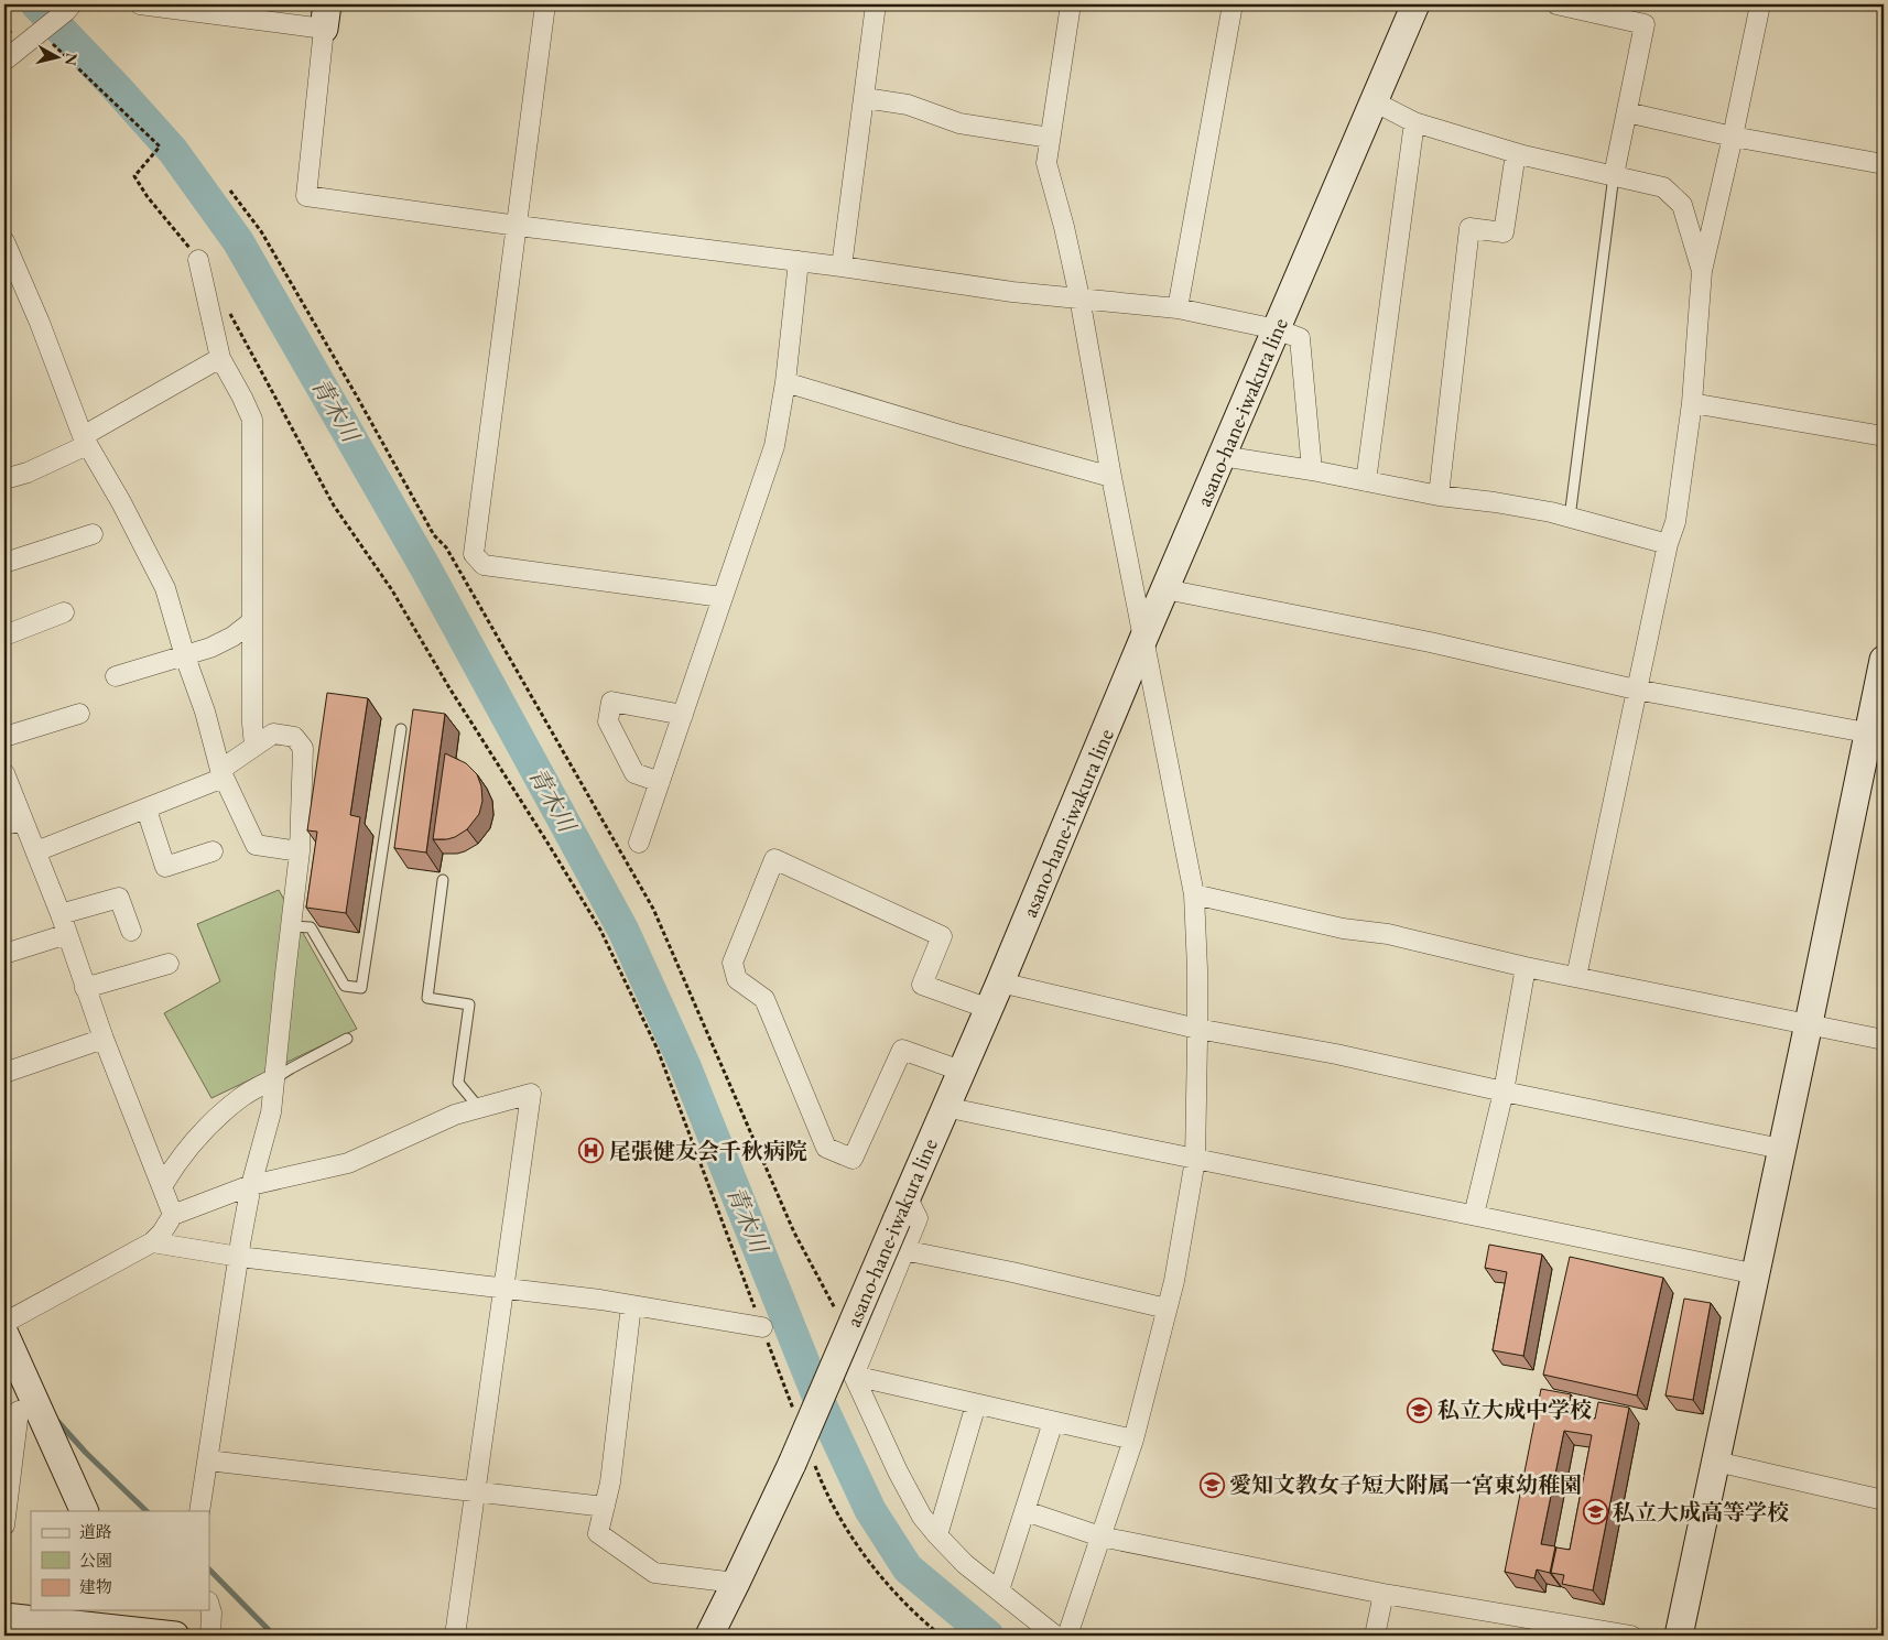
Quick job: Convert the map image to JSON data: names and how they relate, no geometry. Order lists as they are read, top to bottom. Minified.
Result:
{"streets":{"main road":["asano-hane-iwakura line"]},"water":["青木川"],"places":{"hospital":["尾張健友会千秋病院"],"school or university":["私立大成中学校","愛知文教女子短大附属一宮東幼稚園","私立大成高等学校"]},"legend":["道路","公園","建物"],"north":"right"}
